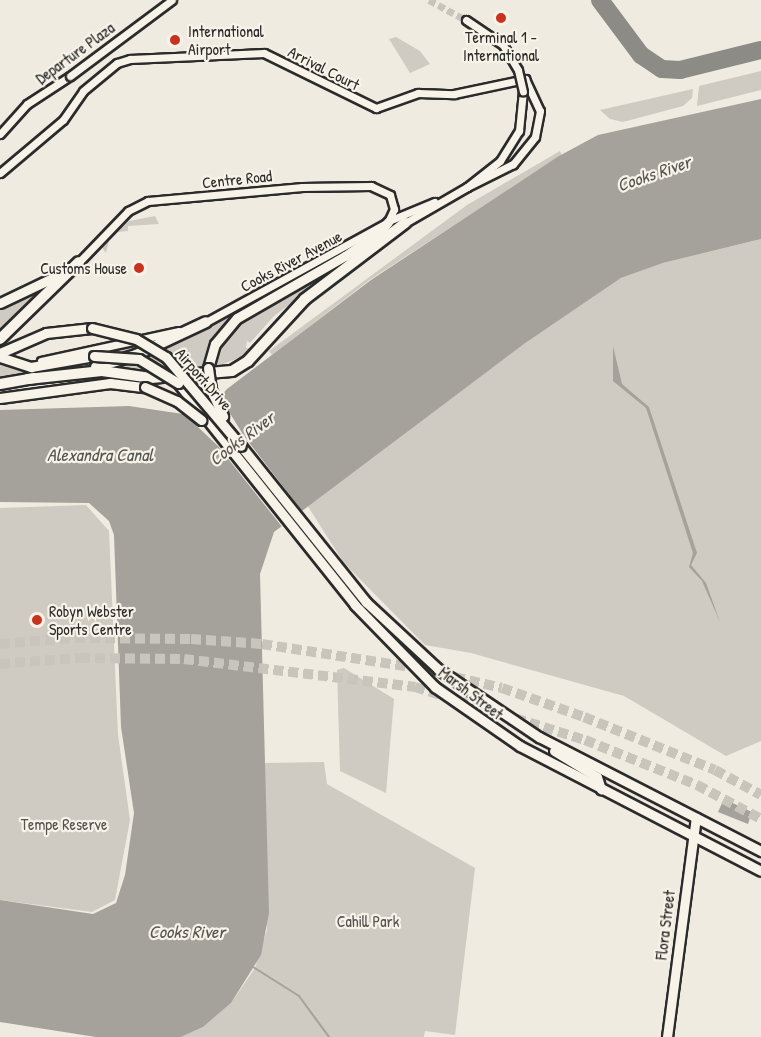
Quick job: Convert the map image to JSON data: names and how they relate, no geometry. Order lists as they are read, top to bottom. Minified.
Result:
{"streets":{"main road":["Airport Drive","Marsh Street","Flora Street"],"street":["Departure Plaza","Arrival Court","Centre Road","Cooks River Avenue"]},"crossings":[["Centre Road","Cooks River Avenue"],["Cooks River Avenue","Airport Drive"],["Airport Drive","Marsh Street"],["Marsh Street","Flora Street"]],"water":["Cooks River","Alexandra Canal"],"parks":["Tempe Reserve","Cahill Park"],"places":["Terminal 1 - International","International Airport","Customs House","Robyn Webster Sports Centre"]}
